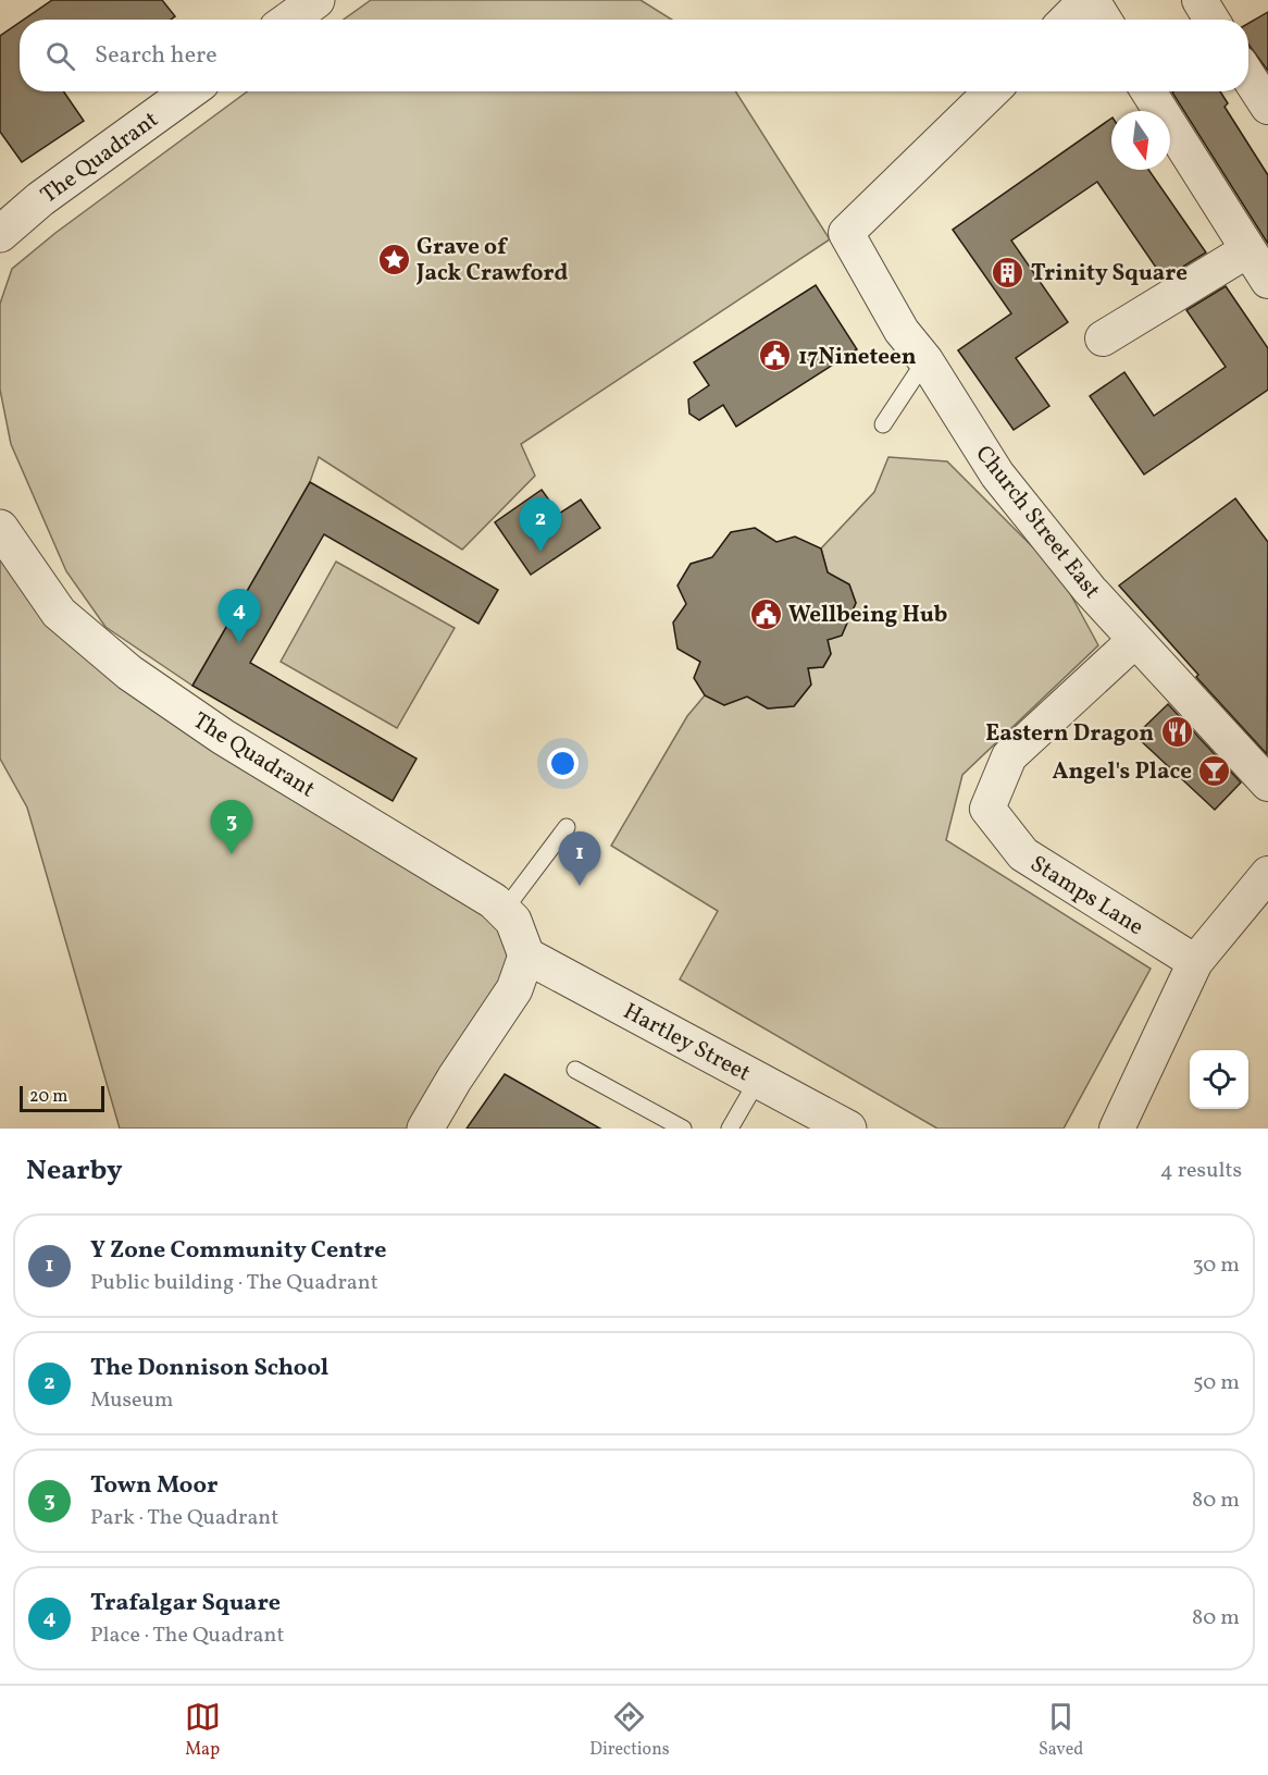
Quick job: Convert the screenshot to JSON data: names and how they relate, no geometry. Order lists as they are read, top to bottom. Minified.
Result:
{"streets":{"street":["The Quadrant","Church Street East","Stamps Lane","Hartley Street"]},"crossings":[["The Quadrant","Hartley Street"],["Church Street East","Stamps Lane"]],"places":{"place":["Grave of Jack Crawford"],"building":["Trinity Square"],"public building":["17Nineteen","Wellbeing Hub"],"restaurant":["Eastern Dragon"],"bar":["Angel's Place"]},"scale_bar":"20 m","north":"bottom","page":{"search":"Search here","pins":["2","4","3","1"],"scale":"20 m","heading":["Nearby","4 results"],"list":[{"mark":"1","name":"Y Zone Community Centre","note":"Public building · The Quadrant","value":"30 m"},{"mark":"2","name":"The Donnison School","note":"Museum","value":"50 m"},{"mark":"3","name":"Town Moor","note":"Park · The Quadrant","value":"80 m"},{"mark":"4","name":"Trafalgar Square","note":"Place · The Quadrant","value":"80 m"}],"nav":["Map","Directions","Saved"]}}
